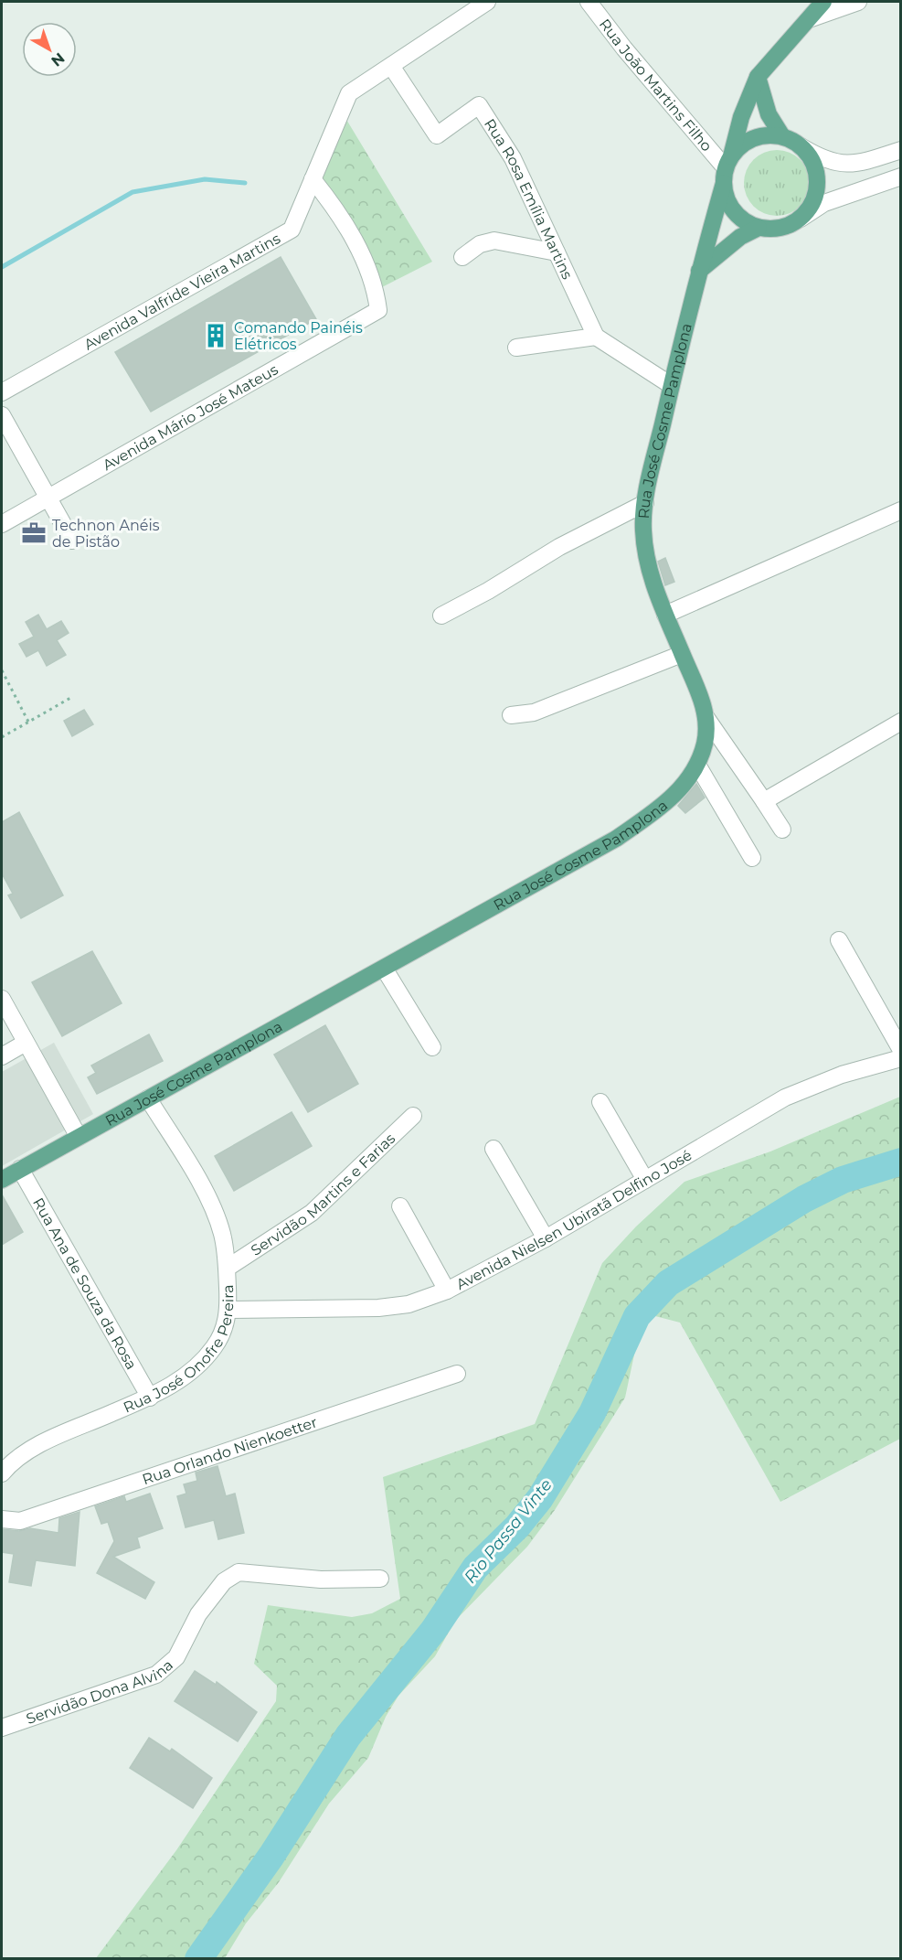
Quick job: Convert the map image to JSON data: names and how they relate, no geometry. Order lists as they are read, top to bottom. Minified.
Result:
{"streets":{"main road":["Rua José Cosme Pamplona"],"street":["Rua João Martins Filho","Rua Rosa Emília Martins","Avenida Valfride Vieira Martins","Avenida Mário José Mateus","Servidão Martins e Farias","Avenida Nielsen Ubiratã Delfino José","Rua Ana de Souza da Rosa","Rua José Onofre Pereira","Rua Orlando Nienkoetter","Servidão Dona Alvina"]},"crossings":[["Rua João Martins Filho","Rua José Cosme Pamplona"],["Rua Rosa Emília Martins","Avenida Valfride Vieira Martins"],["Avenida Valfride Vieira Martins","Avenida Mário José Mateus"],["Rua José Cosme Pamplona","Rua Ana de Souza da Rosa"],["Rua José Cosme Pamplona","Rua José Onofre Pereira"],["Servidão Martins e Farias","Rua José Onofre Pereira"],["Avenida Nielsen Ubiratã Delfino José","Rua José Onofre Pereira"],["Rua Ana de Souza da Rosa","Rua José Onofre Pereira"]],"water":["Rio Passa Vinte"],"places":{"building":["Comando Painéis Elétricos"],"office":["Technon Anéis de Pistão"]},"north":"bottom right"}
